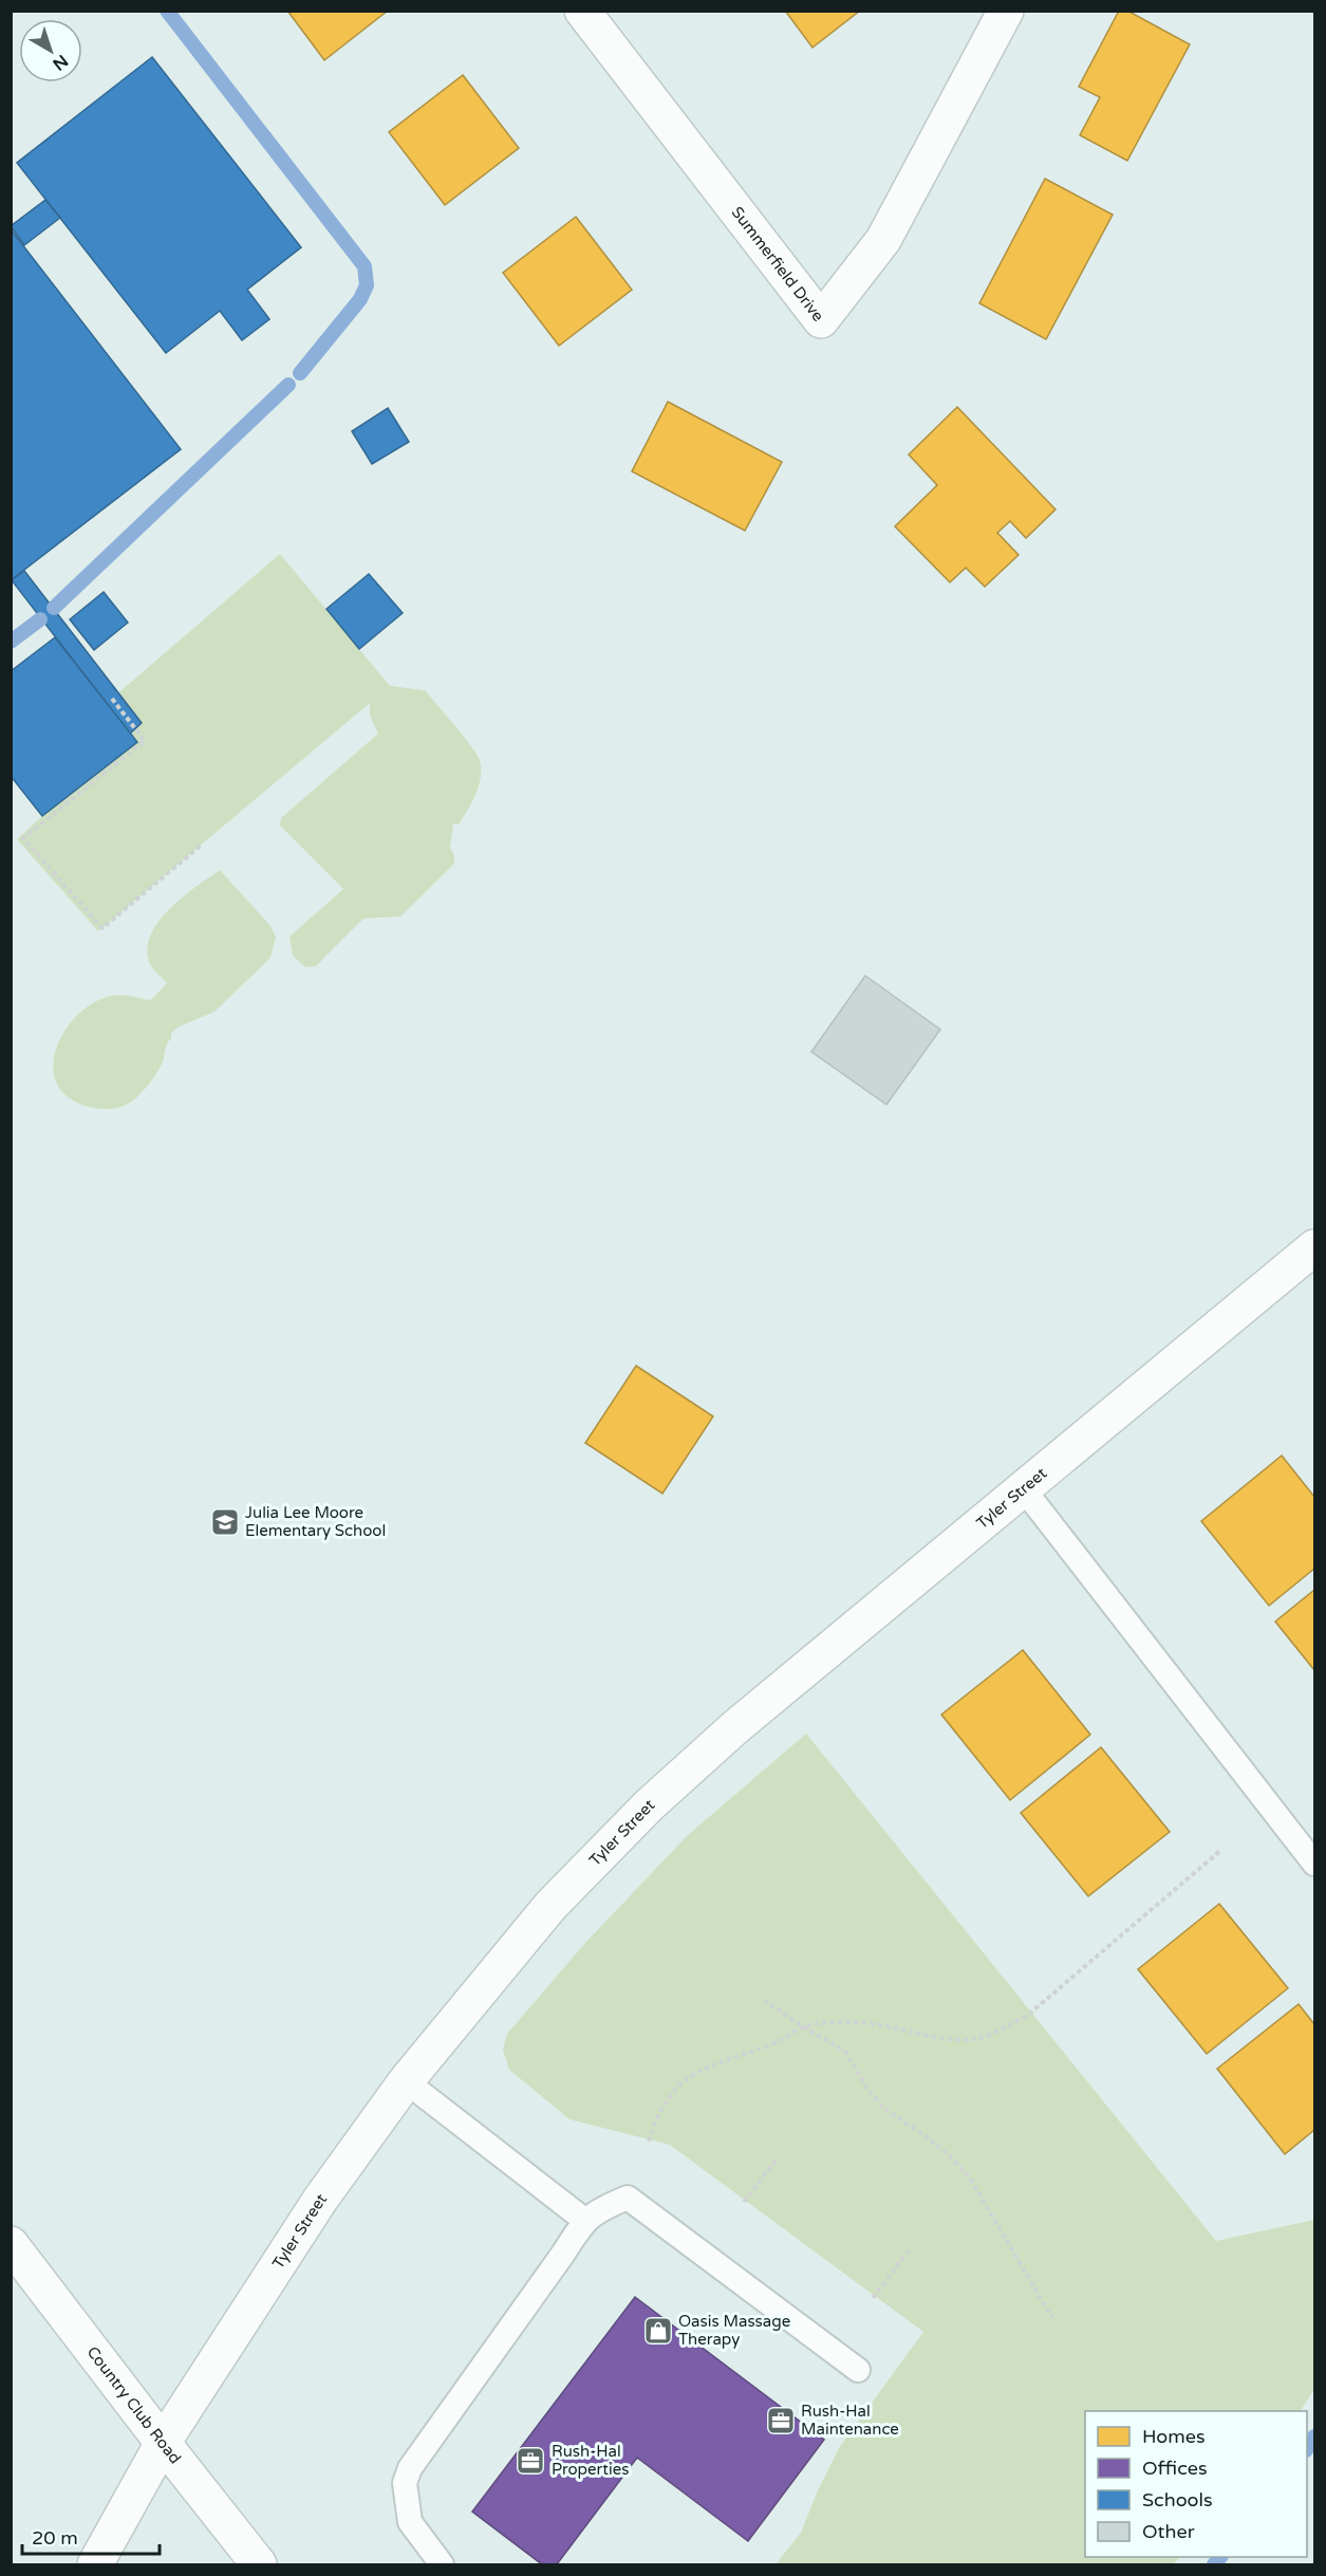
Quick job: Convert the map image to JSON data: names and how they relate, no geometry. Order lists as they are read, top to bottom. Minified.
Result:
{"streets":{"street":["Summerfield Drive","Tyler Street","Country Club Road"]},"crossings":[["Tyler Street","Country Club Road"]],"places":{"school or university":["Julia Lee Moore Elementary School"],"shop":["Oasis Massage Therapy"],"office":["Rush-Hal Maintenance","Rush-Hal Properties"]},"legend":["Homes","Offices","Schools","Other"],"scale_bar":"20 m","north":"bottom right"}
